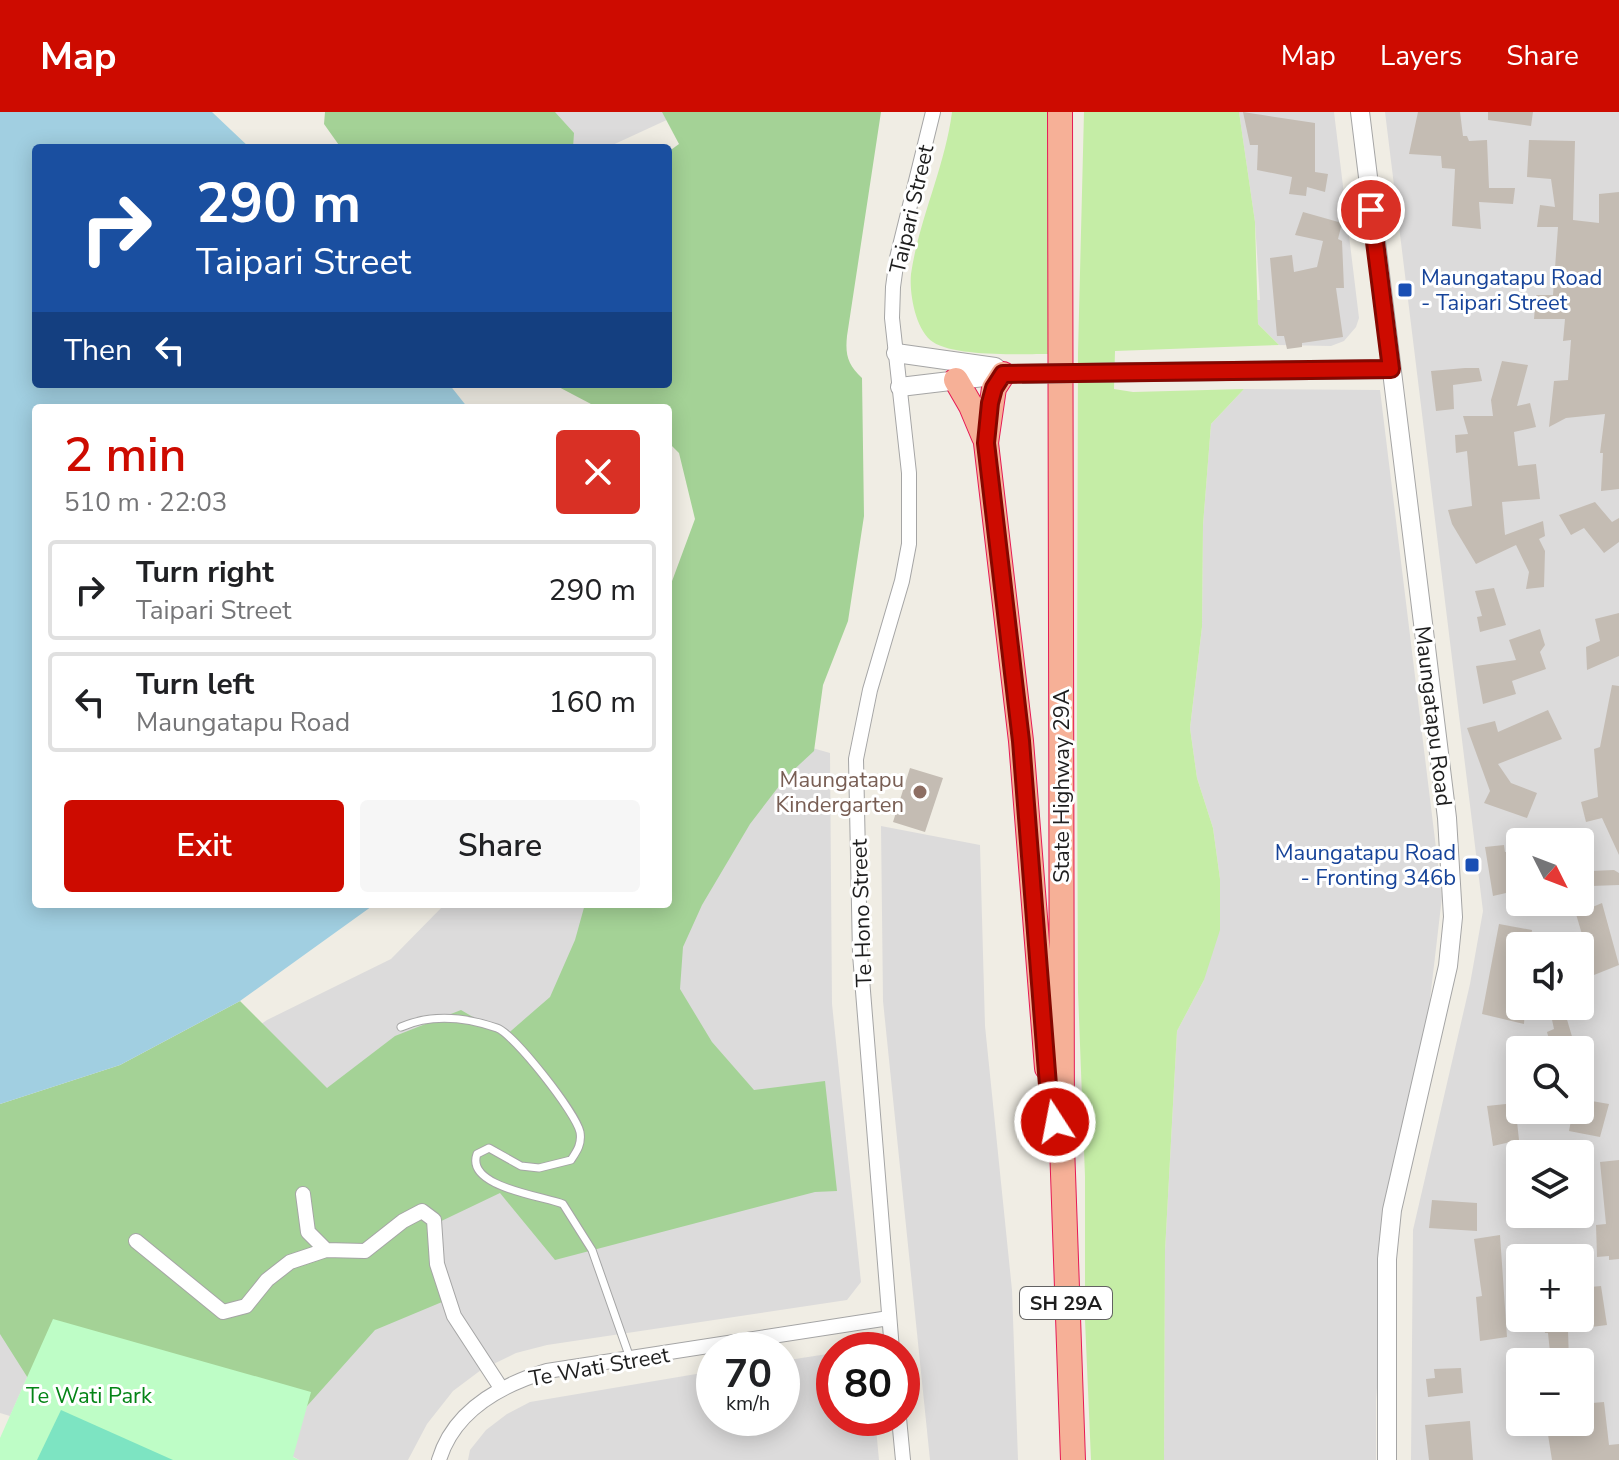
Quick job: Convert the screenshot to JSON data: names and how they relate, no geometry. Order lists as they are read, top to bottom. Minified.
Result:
{"streets":{"highway":["State Highway 29A","SH 29A"],"street":["Taipari Street","Maungatapu Road","Te Hono Street","Te Wati Street"]},"crossings":[["Taipari Street","Te Hono Street"],["State Highway 29A","SH 29A"],["Te Hono Street","Te Wati Street"]],"parks":["Te Wati Park"],"places":{"transit":["Maungatapu Road - Taipari Street","Maungatapu Road - Fronting 346b"],"other":["Maungatapu Kindergarten"]},"north":"bottom right","page":{"header":"Map","nav":["Map","Layers","Share"],"turn":["290 m","Taipari Street"],"then":"Then","heading":["2 min","510 m · 22:03"],"list":[{"name":"Turn right","note":"Taipari Street","value":"290 m"},{"name":"Turn left","note":"Maungatapu Road","value":"160 m"}],"buttons":["Exit","Share"],"map_buttons":["+","−"],"speed":"70 km/h","limit":"80"}}
